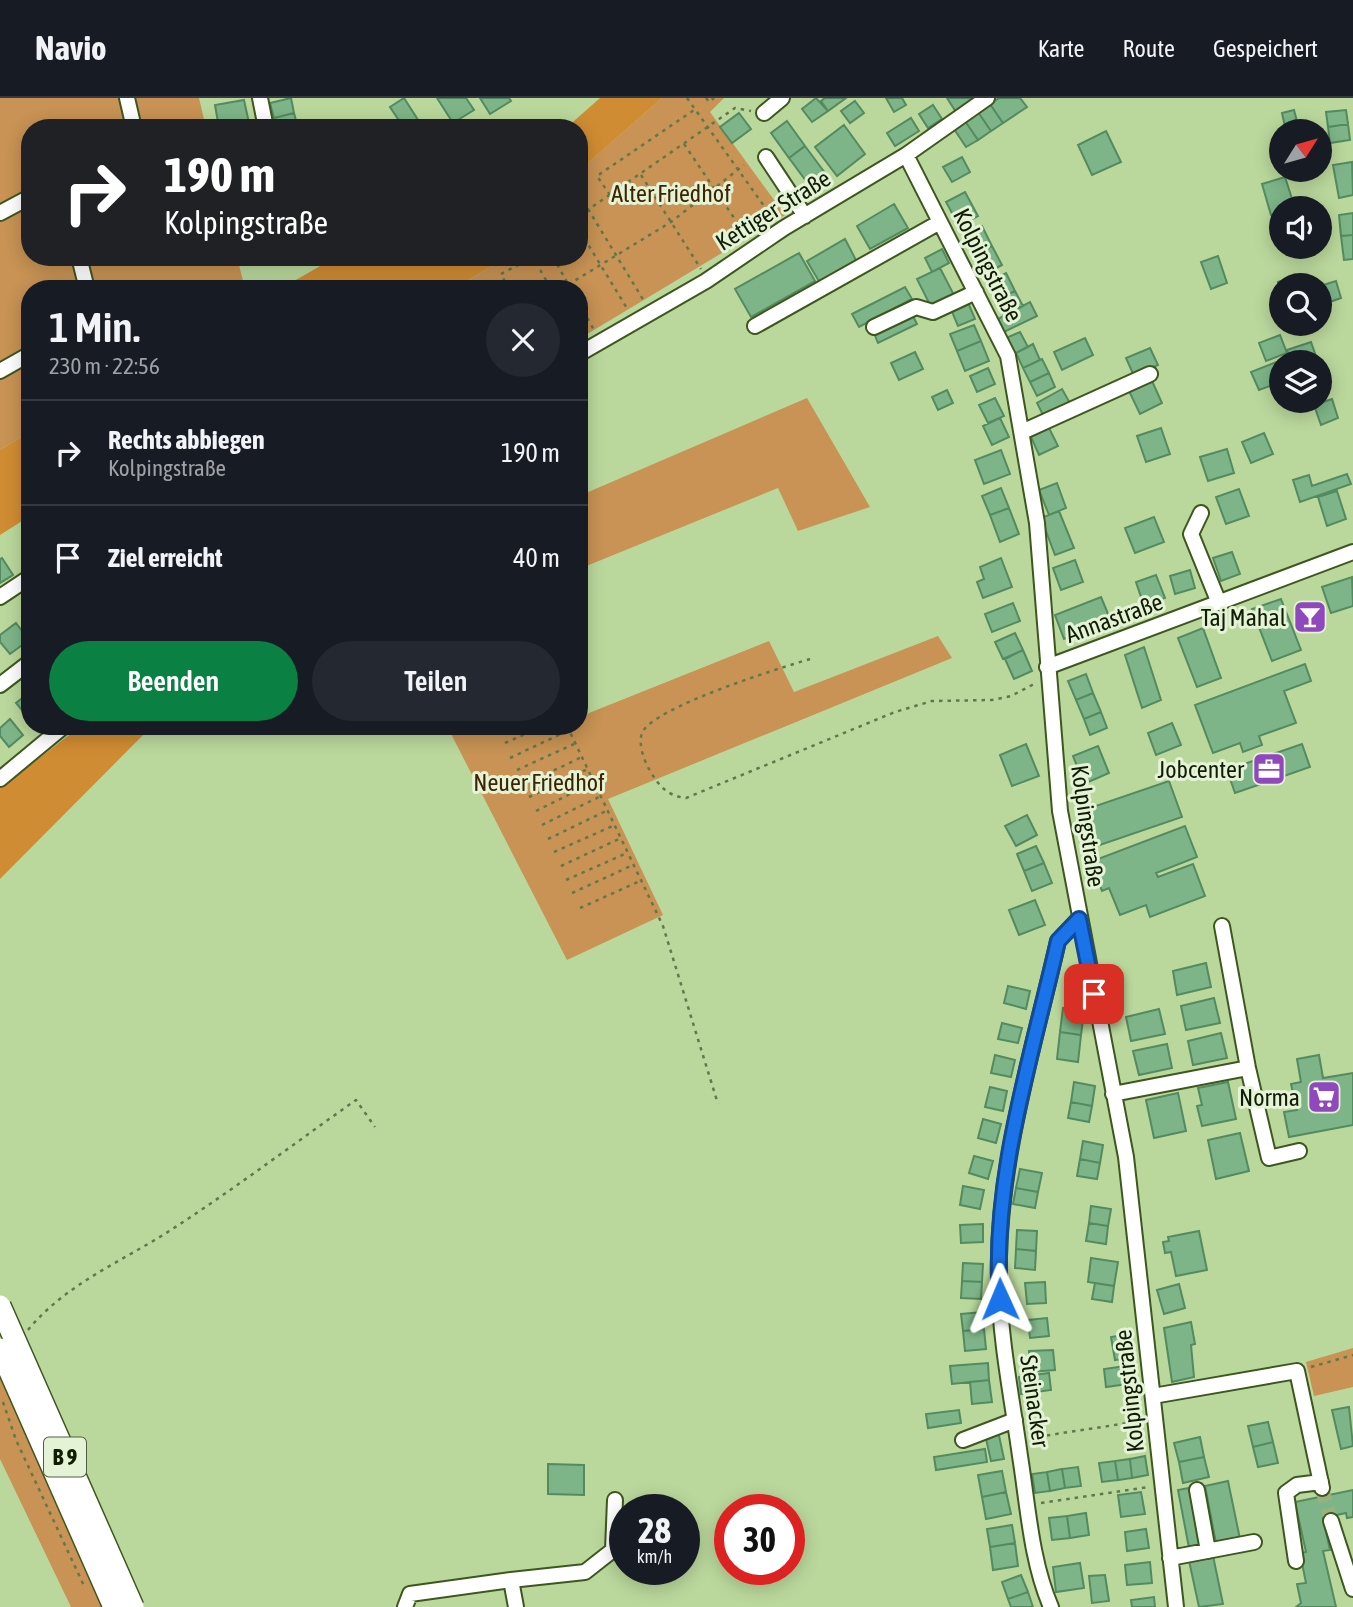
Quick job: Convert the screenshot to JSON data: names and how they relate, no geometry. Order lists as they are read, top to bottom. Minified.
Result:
{"streets":{"highway":["B 9"],"street":["Kettiger Straße","Kolpingstraße","Annastraße","Steinacker"]},"crossings":[["Kettiger Straße","Kolpingstraße"],["Kolpingstraße","Annastraße"],["Kolpingstraße","Steinacker"]],"parks":["Alter Friedhof","Neuer Friedhof"],"places":{"bar":["Taj Mahal"],"office":["Jobcenter"],"supermarket":["Norma"]},"north":"top right","page":{"header":"Navio","nav":["Karte","Route","Gespeichert"],"turn":["190 m","Kolpingstraße"],"heading":["1 Min.","230 m · 22:56"],"list":[{"name":"Rechts abbiegen","note":"Kolpingstraße","value":"190 m"},{"name":"Ziel erreicht","value":"40 m"}],"buttons":["Beenden","Teilen"],"speed":"28 km/h","limit":"30"}}
